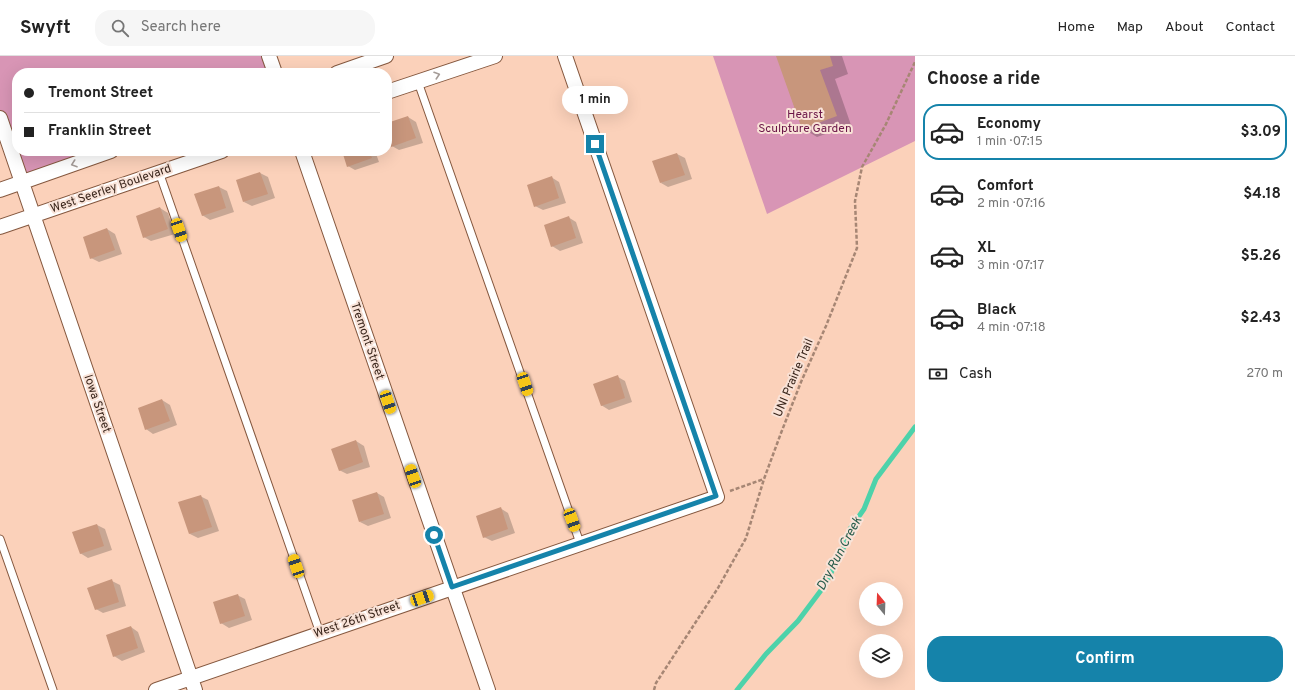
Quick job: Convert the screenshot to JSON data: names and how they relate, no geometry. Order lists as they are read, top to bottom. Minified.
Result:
{"streets":{"street":["West Seerley Boulevard","Tremont Street","Iowa Street","West 26th Street"],"path":["UNI Prairie Trail"]},"crossings":[["West Seerley Boulevard","Iowa Street"],["Tremont Street","West 26th Street"],["Iowa Street","West 26th Street"]],"water":["Dry Run Creek"],"parks":["Hearst Sculpture Garden"],"north":"top","page":{"header":"Swyft","search":"Search here","nav":["Home","Map","About","Contact"],"heading":"Choose a ride","banner":["Tremont Street","Franklin Street"],"bubble":"1 min","list":[{"name":"Economy","note":"1 min · 07:15","value":"$3.09"},{"name":"Comfort","note":"2 min · 07:16","value":"$4.18"},{"name":"XL","note":"3 min · 07:17","value":"$5.26"},{"name":"Black","note":"4 min · 07:18","value":"$2.43"}],"pay":["Cash","270 m"],"buttons":"Confirm"}}
